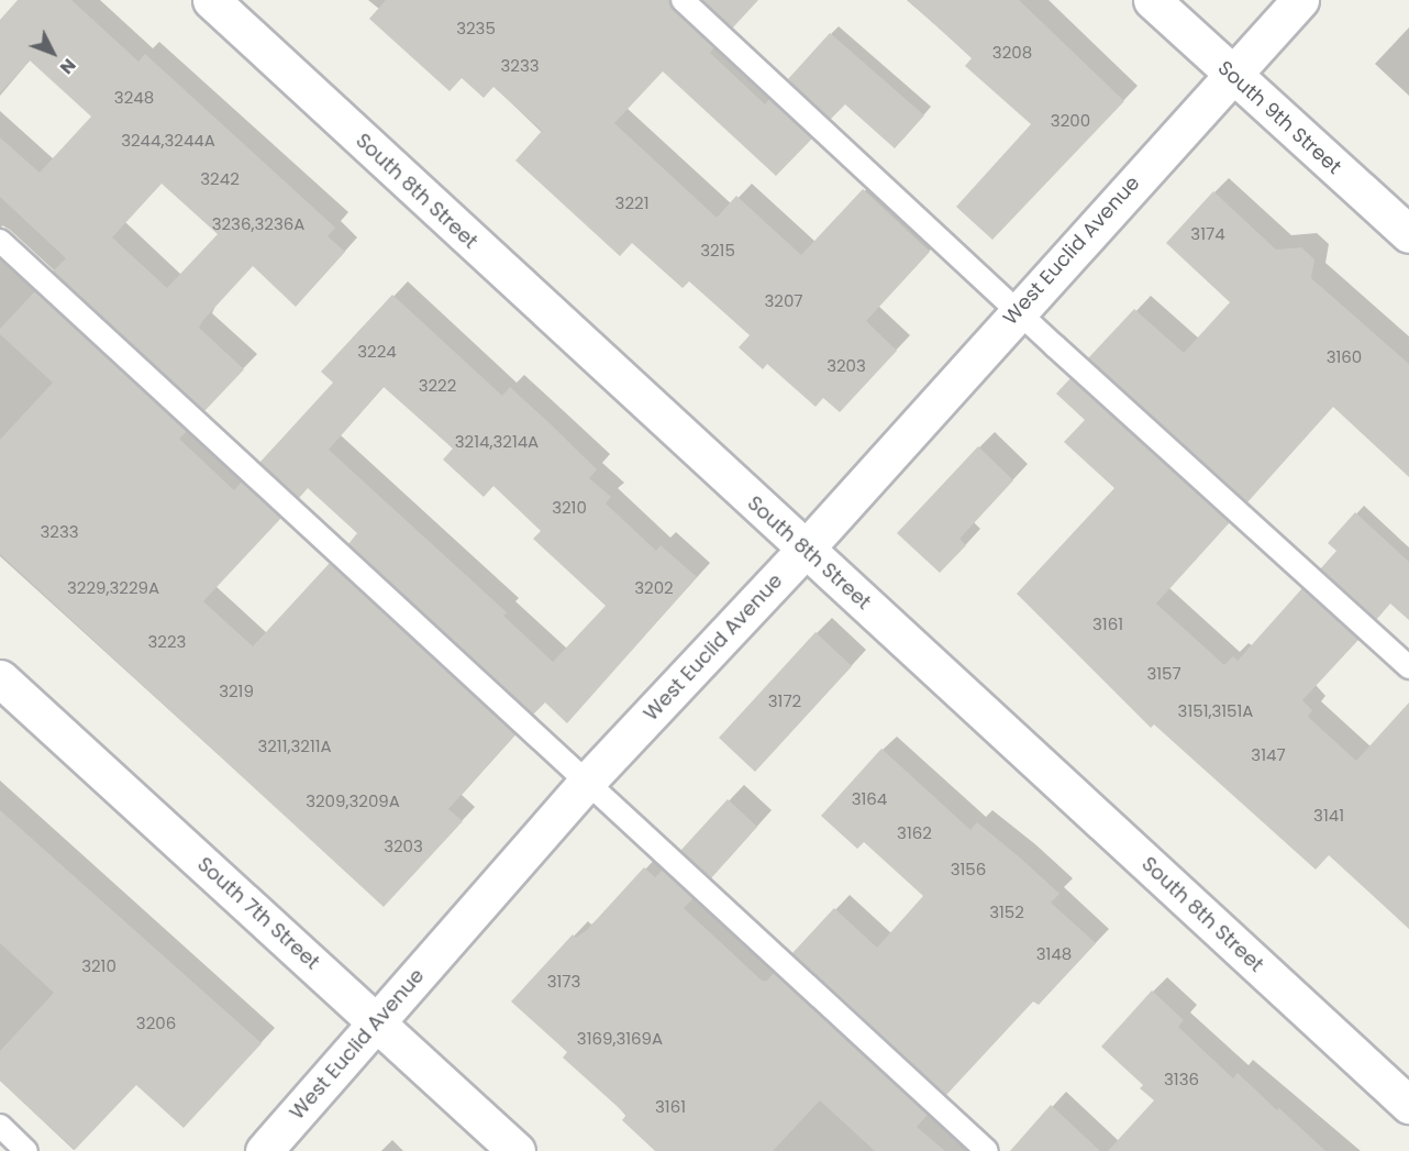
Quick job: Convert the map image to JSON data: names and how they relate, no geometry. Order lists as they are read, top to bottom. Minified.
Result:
{"streets":{"street":["South 9th Street","South 8th Street","West Euclid Avenue","South 7th Street"]},"crossings":[["South 9th Street","West Euclid Avenue"],["South 8th Street","West Euclid Avenue"],["West Euclid Avenue","South 7th Street"]],"house_numbers":["3235","3208","3233","3248","3200","3244,3244A","3242","3221","3236,3236A","3174","3215","3207","3224","3160","3203","3222","3214,3214A","3210","3233","3229,3229A","3202","3161","3223","3157","3219","3172","3151,3151A","3211,3211A","3147","3164","3209,3209A","3141","3162","3203","3156","3152","3148","3210","3173","3206","3169,3169A","3136","3161"],"north":"bottom right"}
